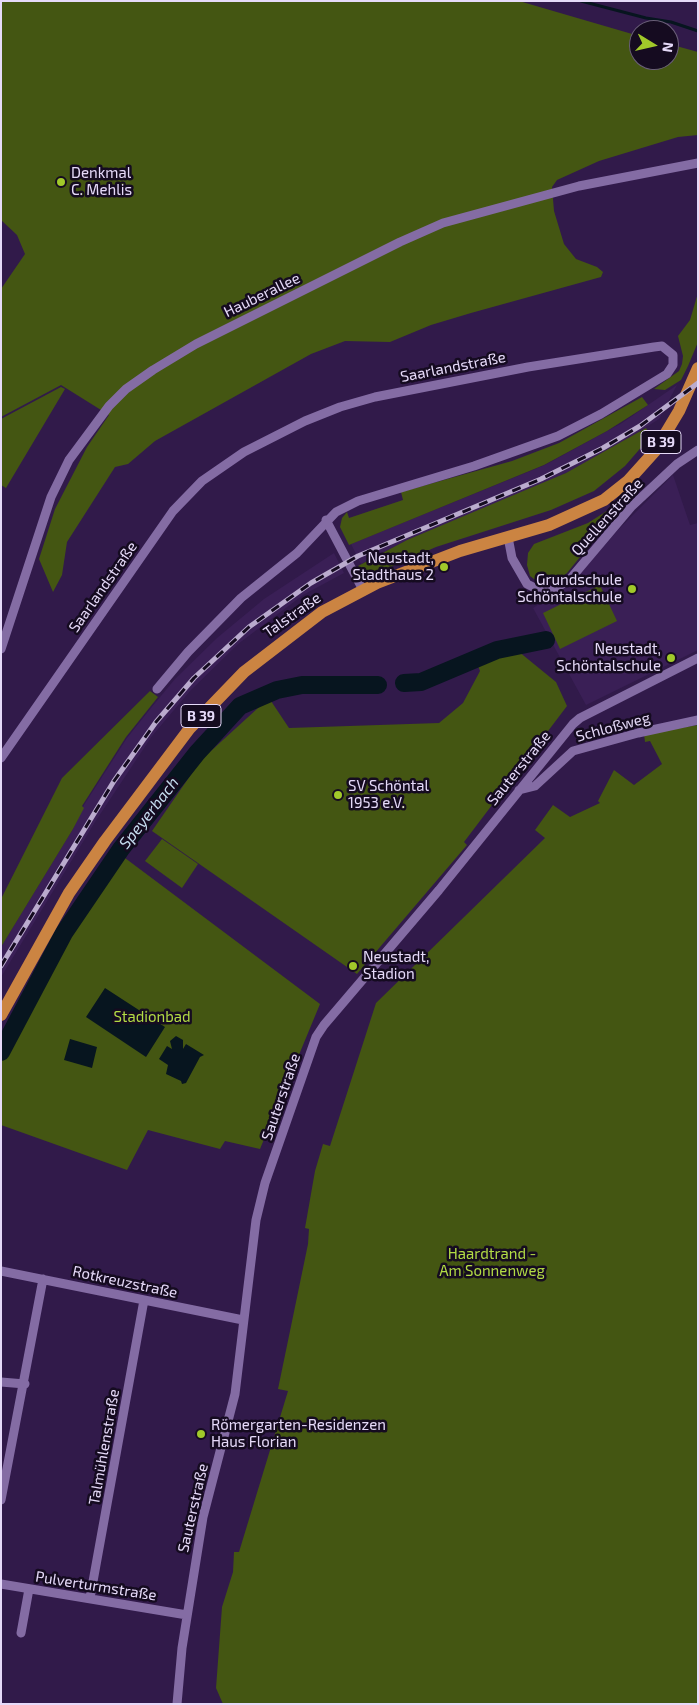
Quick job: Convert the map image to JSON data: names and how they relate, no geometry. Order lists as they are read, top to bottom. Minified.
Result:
{"streets":{"main road":["B 39","Talstraße"],"street":["Hauberallee","Saarlandstraße","Quellenstraße","Schloßweg","Sauterstraße","Rotkreuzstraße","Talmühlenstraße","Pulverturmstraße"]},"crossings":[["Quellenstraße","Talstraße"],["Schloßweg","Sauterstraße"],["Sauterstraße","Rotkreuzstraße"],["Sauterstraße","Pulverturmstraße"],["Rotkreuzstraße","Talmühlenstraße"],["Talmühlenstraße","Pulverturmstraße"]],"water":["Speyerbach"],"parks":["Stadionbad","Haardtrand - Am Sonnenweg"],"places":["Denkmal C. Mehlis","Neustadt, Stadthaus 2","Grundschule Schöntalschule","Neustadt, Schöntalschule","SV Schöntal 1953 e.V.","Neustadt, Stadion","Römergarten-Residenzen Haus Florian"],"north":"right"}
